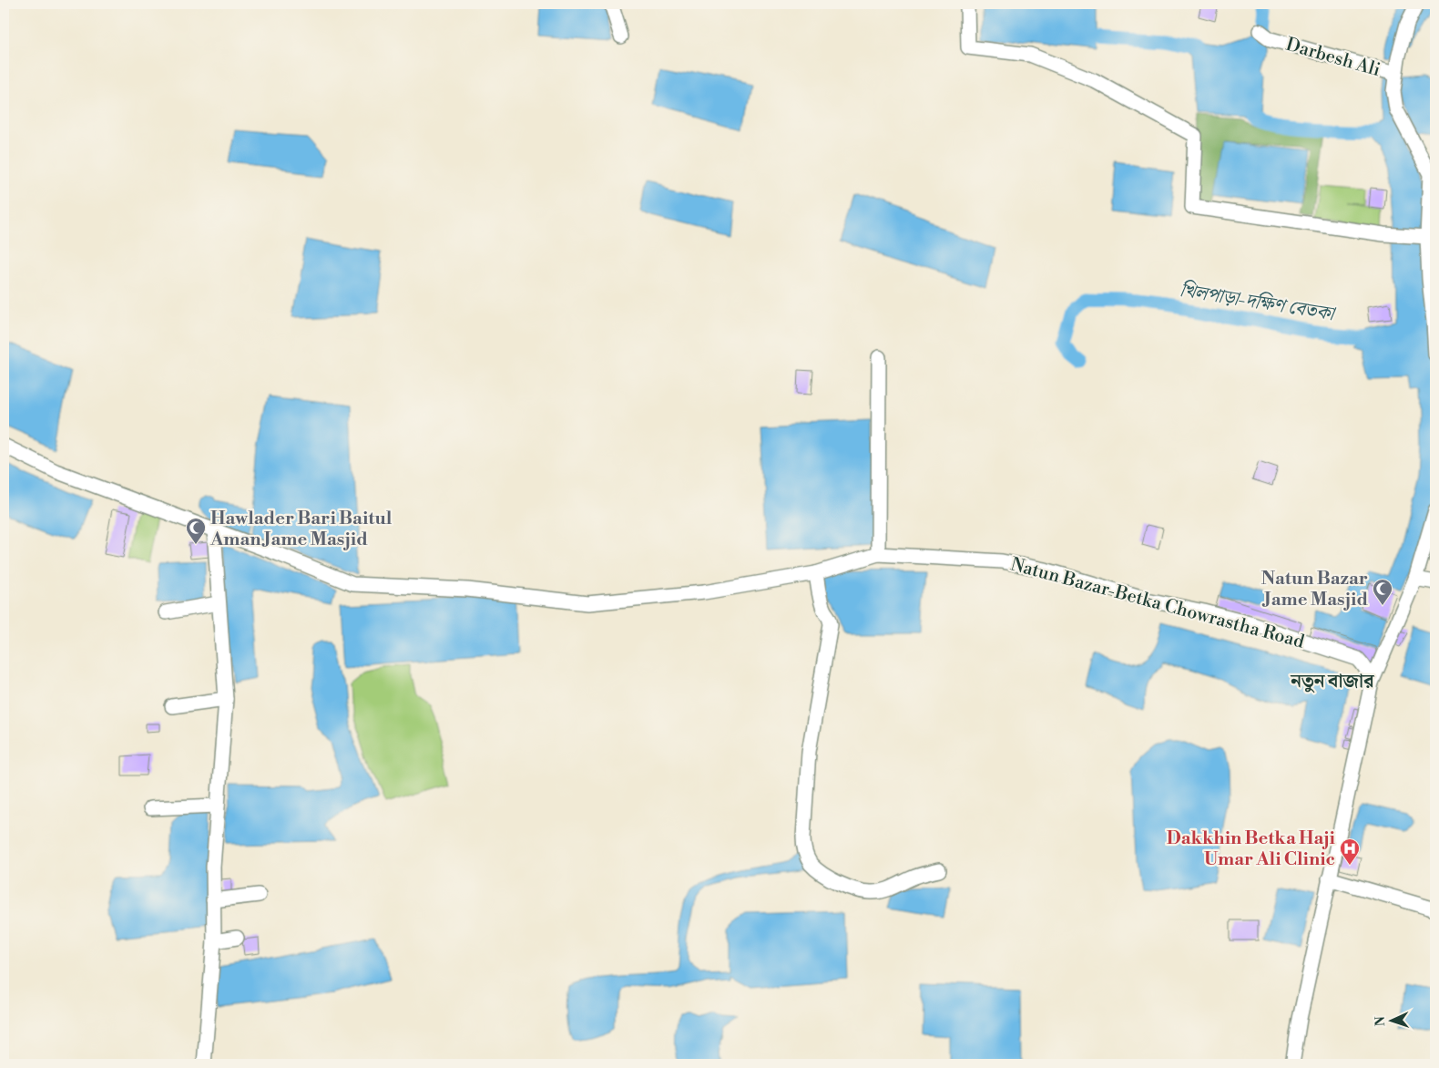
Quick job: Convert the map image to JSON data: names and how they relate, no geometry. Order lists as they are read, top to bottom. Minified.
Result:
{"streets":{"street":["Darbesh Ali","Natun Bazar-Betka Chowrastha Road"]},"districts":["নতুন বাজার"],"water":["খিলপাড়া-দক্ষিণ বেতকা"],"places":{"mosque":["Hawlader Bari Baitul Aman Jame Masjid","Natun Bazar Jame Masjid"],"hospital":["Dakkhin Betka Haji Umar Ali Clinic"]},"north":"left"}
